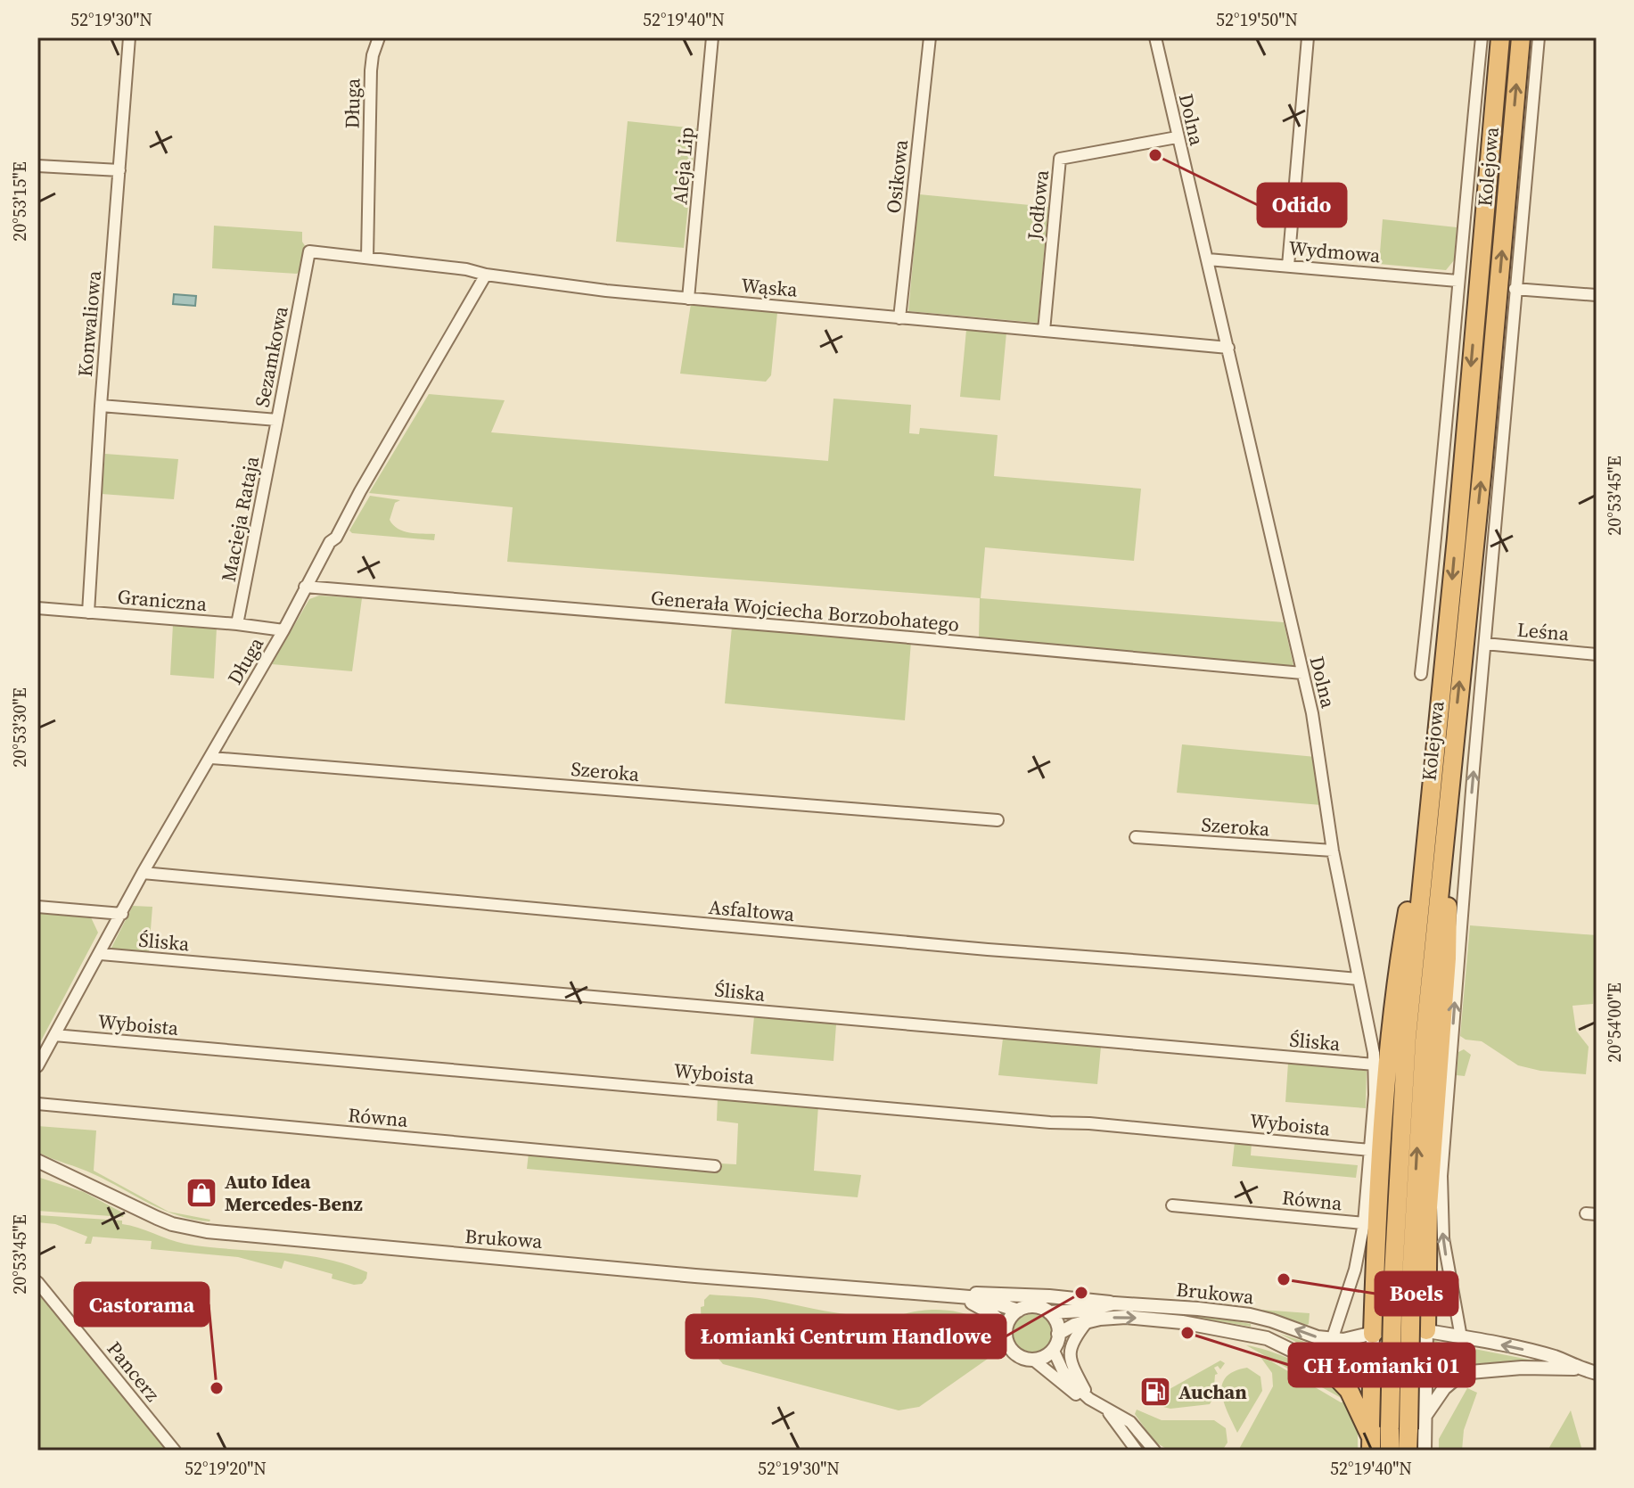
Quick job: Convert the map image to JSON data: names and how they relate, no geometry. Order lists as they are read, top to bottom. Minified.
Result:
{"streets":{"highway":["Kolejowa"],"street":["Długa","Dolna","Aleja Lip","Osikowa","Jodłowa","Wydmowa","Wąska","Konwaliowa","Sezamkowa","Macieja Rataja","Graniczna","Generała Wojciecha Borzobohatego","Leśna","Szeroka","Asfaltowa","Śliska","Wyboista","Równa","Brukowa","Pancerz"]},"crossings":[["Długa","Wąska"],["Długa","Graniczna"],["Długa","Generała Wojciecha Borzobohatego"],["Długa","Szeroka"],["Długa","Asfaltowa"],["Długa","Śliska"],["Długa","Wyboista"],["Dolna","Jodłowa"],["Dolna","Wydmowa"],["Dolna","Wąska"],["Dolna","Generała Wojciecha Borzobohatego"],["Dolna","Szeroka"],["Dolna","Asfaltowa"],["Dolna","Śliska"],["Dolna","Wyboista"],["Dolna","Równa"],["Dolna","Brukowa"],["Aleja Lip","Wąska"],["Kolejowa","Wydmowa"],["Kolejowa","Leśna"],["Osikowa","Wąska"],["Jodłowa","Wąska"],["Wąska","Sezamkowa"],["Konwaliowa","Sezamkowa"],["Konwaliowa","Graniczna"],["Sezamkowa","Macieja Rataja"],["Macieja Rataja","Graniczna"]],"places":{"other":["Odido","Boels","Łomianki Centrum Handlowe","CH Łomianki 01","Castorama"],"shop":["Auto Idea Mercedes-Benz"],"fuel station":["Auchan"]},"coordinates":["52°19'30\"N","52°19'40\"N","52°19'50\"N","20°53'15\"E","20°53'45\"E","20°53'30\"E","20°54'00\"E","52°19'20\"N"]}
